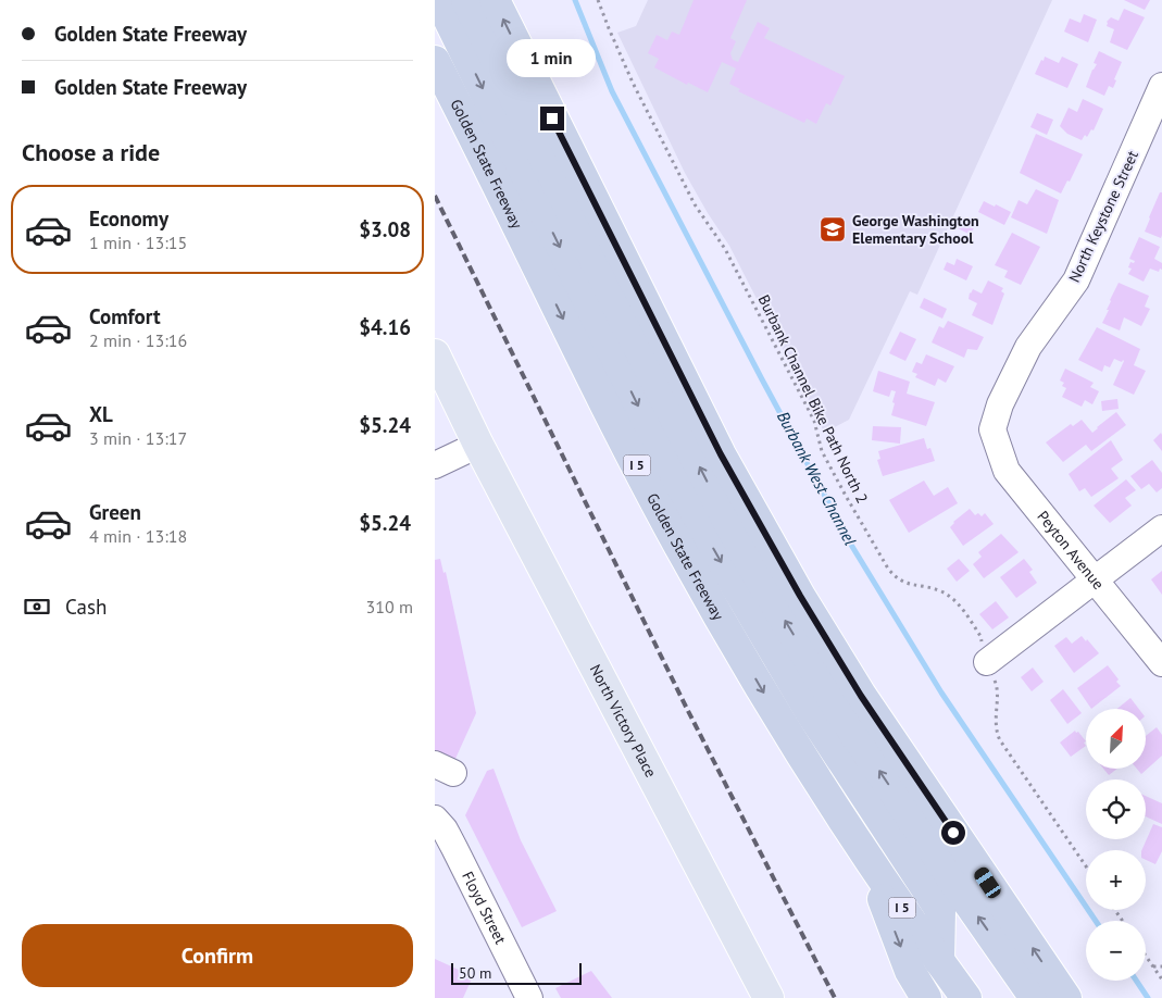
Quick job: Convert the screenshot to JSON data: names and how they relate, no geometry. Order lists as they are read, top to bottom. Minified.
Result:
{"streets":{"highway":["Golden State Freeway","I 5"],"main road":["North Victory Place"],"street":["North Keystone Street","Peyton Avenue","Floyd Street"],"path":["Burbank Channel Bike Path North 2"]},"crossings":[["North Keystone Street","Peyton Avenue"]],"water":["Burbank West Channel"],"places":{"school or university":["George Washington Elementary School"]},"scale_bar":"50 m","north":"top right","page":{"banner":["Golden State Freeway","Golden State Freeway"],"bubble":"1 min","heading":"Choose a ride","list":[{"name":"Economy","note":"1 min · 13:15","value":"$3.08"},{"name":"Comfort","note":"2 min · 13:16","value":"$4.16"},{"name":"XL","note":"3 min · 13:17","value":"$5.24"},{"name":"Green","note":"4 min · 13:18","value":"$5.24"}],"pay":["Cash","310 m"],"map_buttons":["+","−"],"buttons":"Confirm","scale":"50 m"}}
